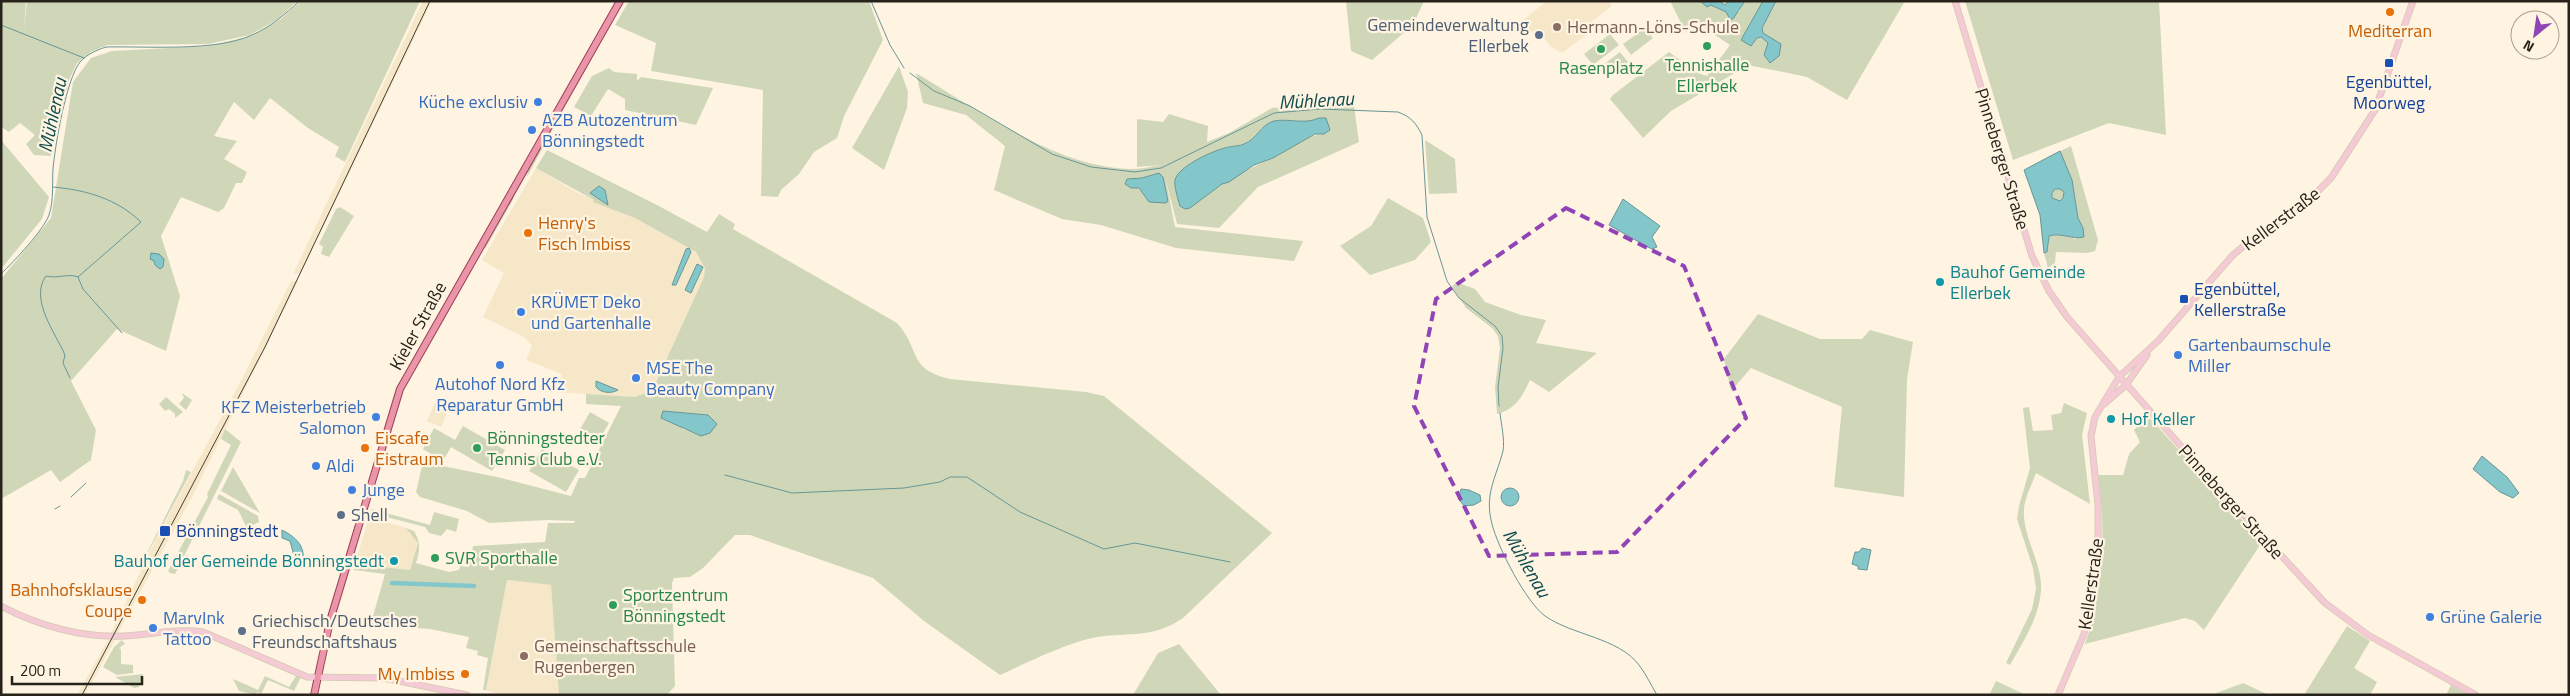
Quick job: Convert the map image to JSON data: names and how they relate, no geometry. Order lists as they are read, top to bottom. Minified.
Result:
{"streets":{"main road":["Pinneberger Straße","Kellerstraße","Kieler Straße"]},"crossings":[["Pinneberger Straße","Kellerstraße"]],"water":["Mühlenau"],"places":{"other":["Mediterran","Hermann-Löns-Schule","Gemeindeverwaltung Ellerbek","Tennishalle Ellerbek","Rasenplatz","Küche exclusiv","AZB Autozentrum Bönningstedt","Henry's Fisch Imbiss","Bauhof Gemeinde Ellerbek","KRÜMET Deko und Gartenhalle","Gartenbaumschule Miller","Autohof Nord Kfz Reparatur GmbH","MSE The Beauty Company","KFZ Meisterbetrieb Salomon","Hof Keller","Eiscafe Eistraum","Bönningstedter Tennis Club e.V.","Aldi","Junge","Shell","SVR Sporthalle","Bauhof der Gemeinde Bönningstedt","Bahnhofsklause Coupe","Sportzentrum Bönningstedt","Grüne Galerie","MarvInk Tattoo","Griechisch/Deutsches Freundschaftshaus","Gemeinschaftsschule Rugenbergen","My Imbiss"],"transit":["Egenbüttel, Moorweg","Egenbüttel, Kellerstraße","Bönningstedt"]},"scale_bar":"200 m","north":"bottom left"}
